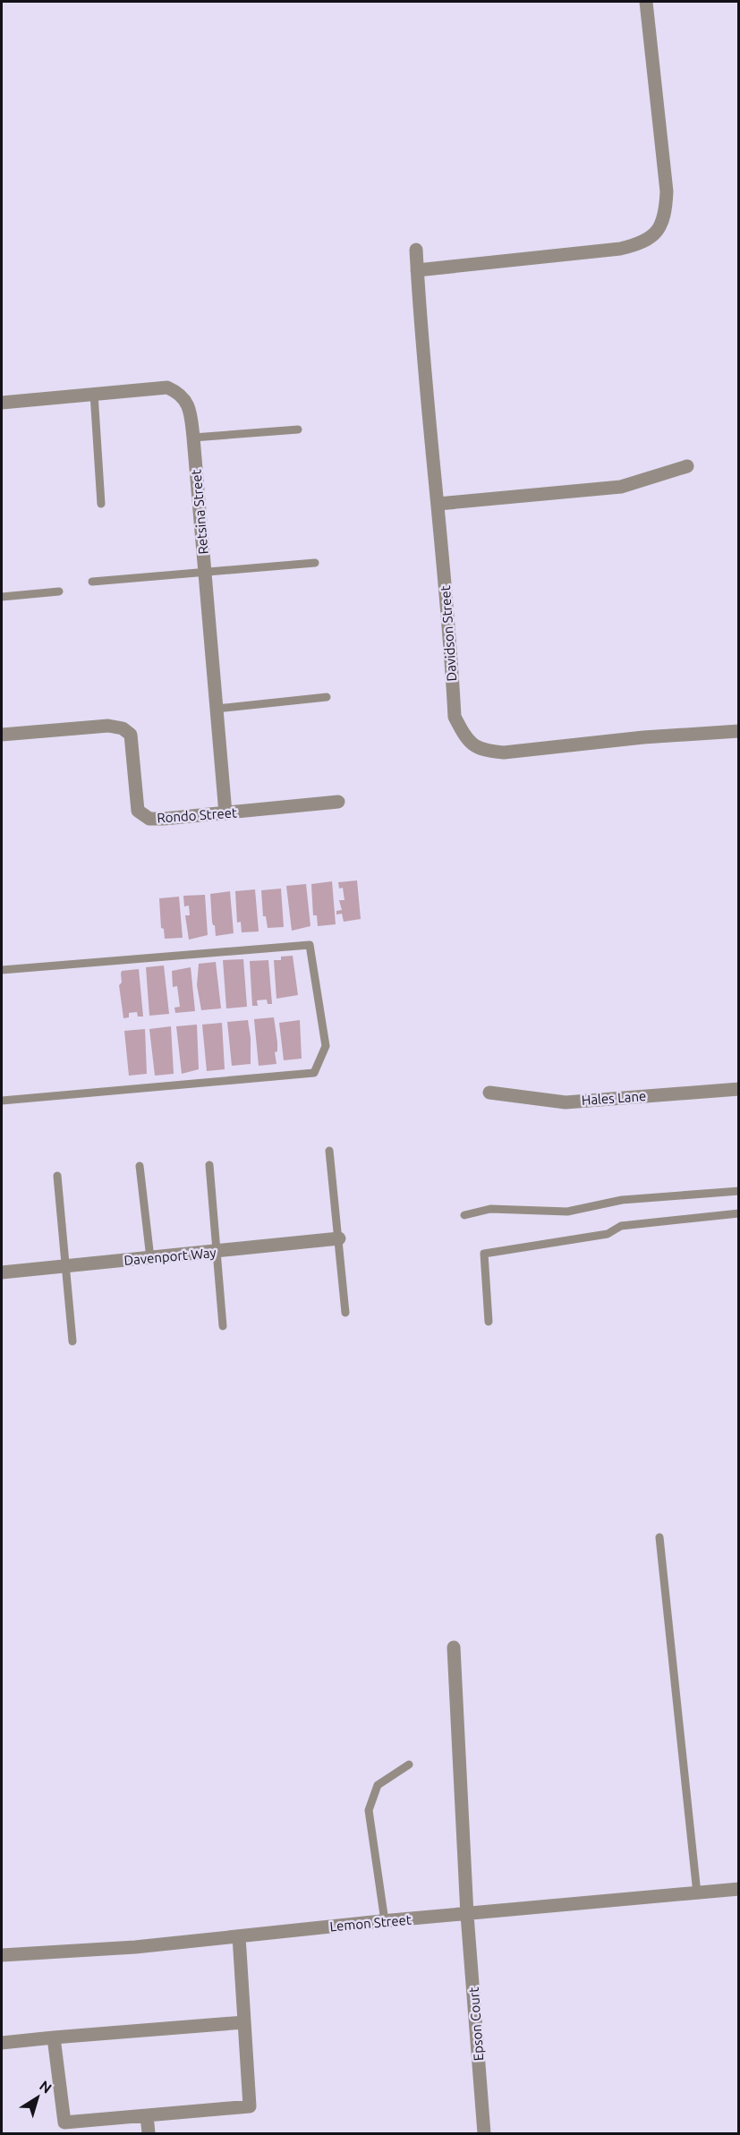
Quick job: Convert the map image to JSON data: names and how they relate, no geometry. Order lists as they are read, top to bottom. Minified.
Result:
{"streets":{"street":["Retsina Street","Davidson Street","Rondo Street","Hales Lane","Davenport Way","Lemon Street","Epson Court"]},"crossings":[["Retsina Street","Rondo Street"],["Lemon Street","Epson Court"]],"north":"top right"}
